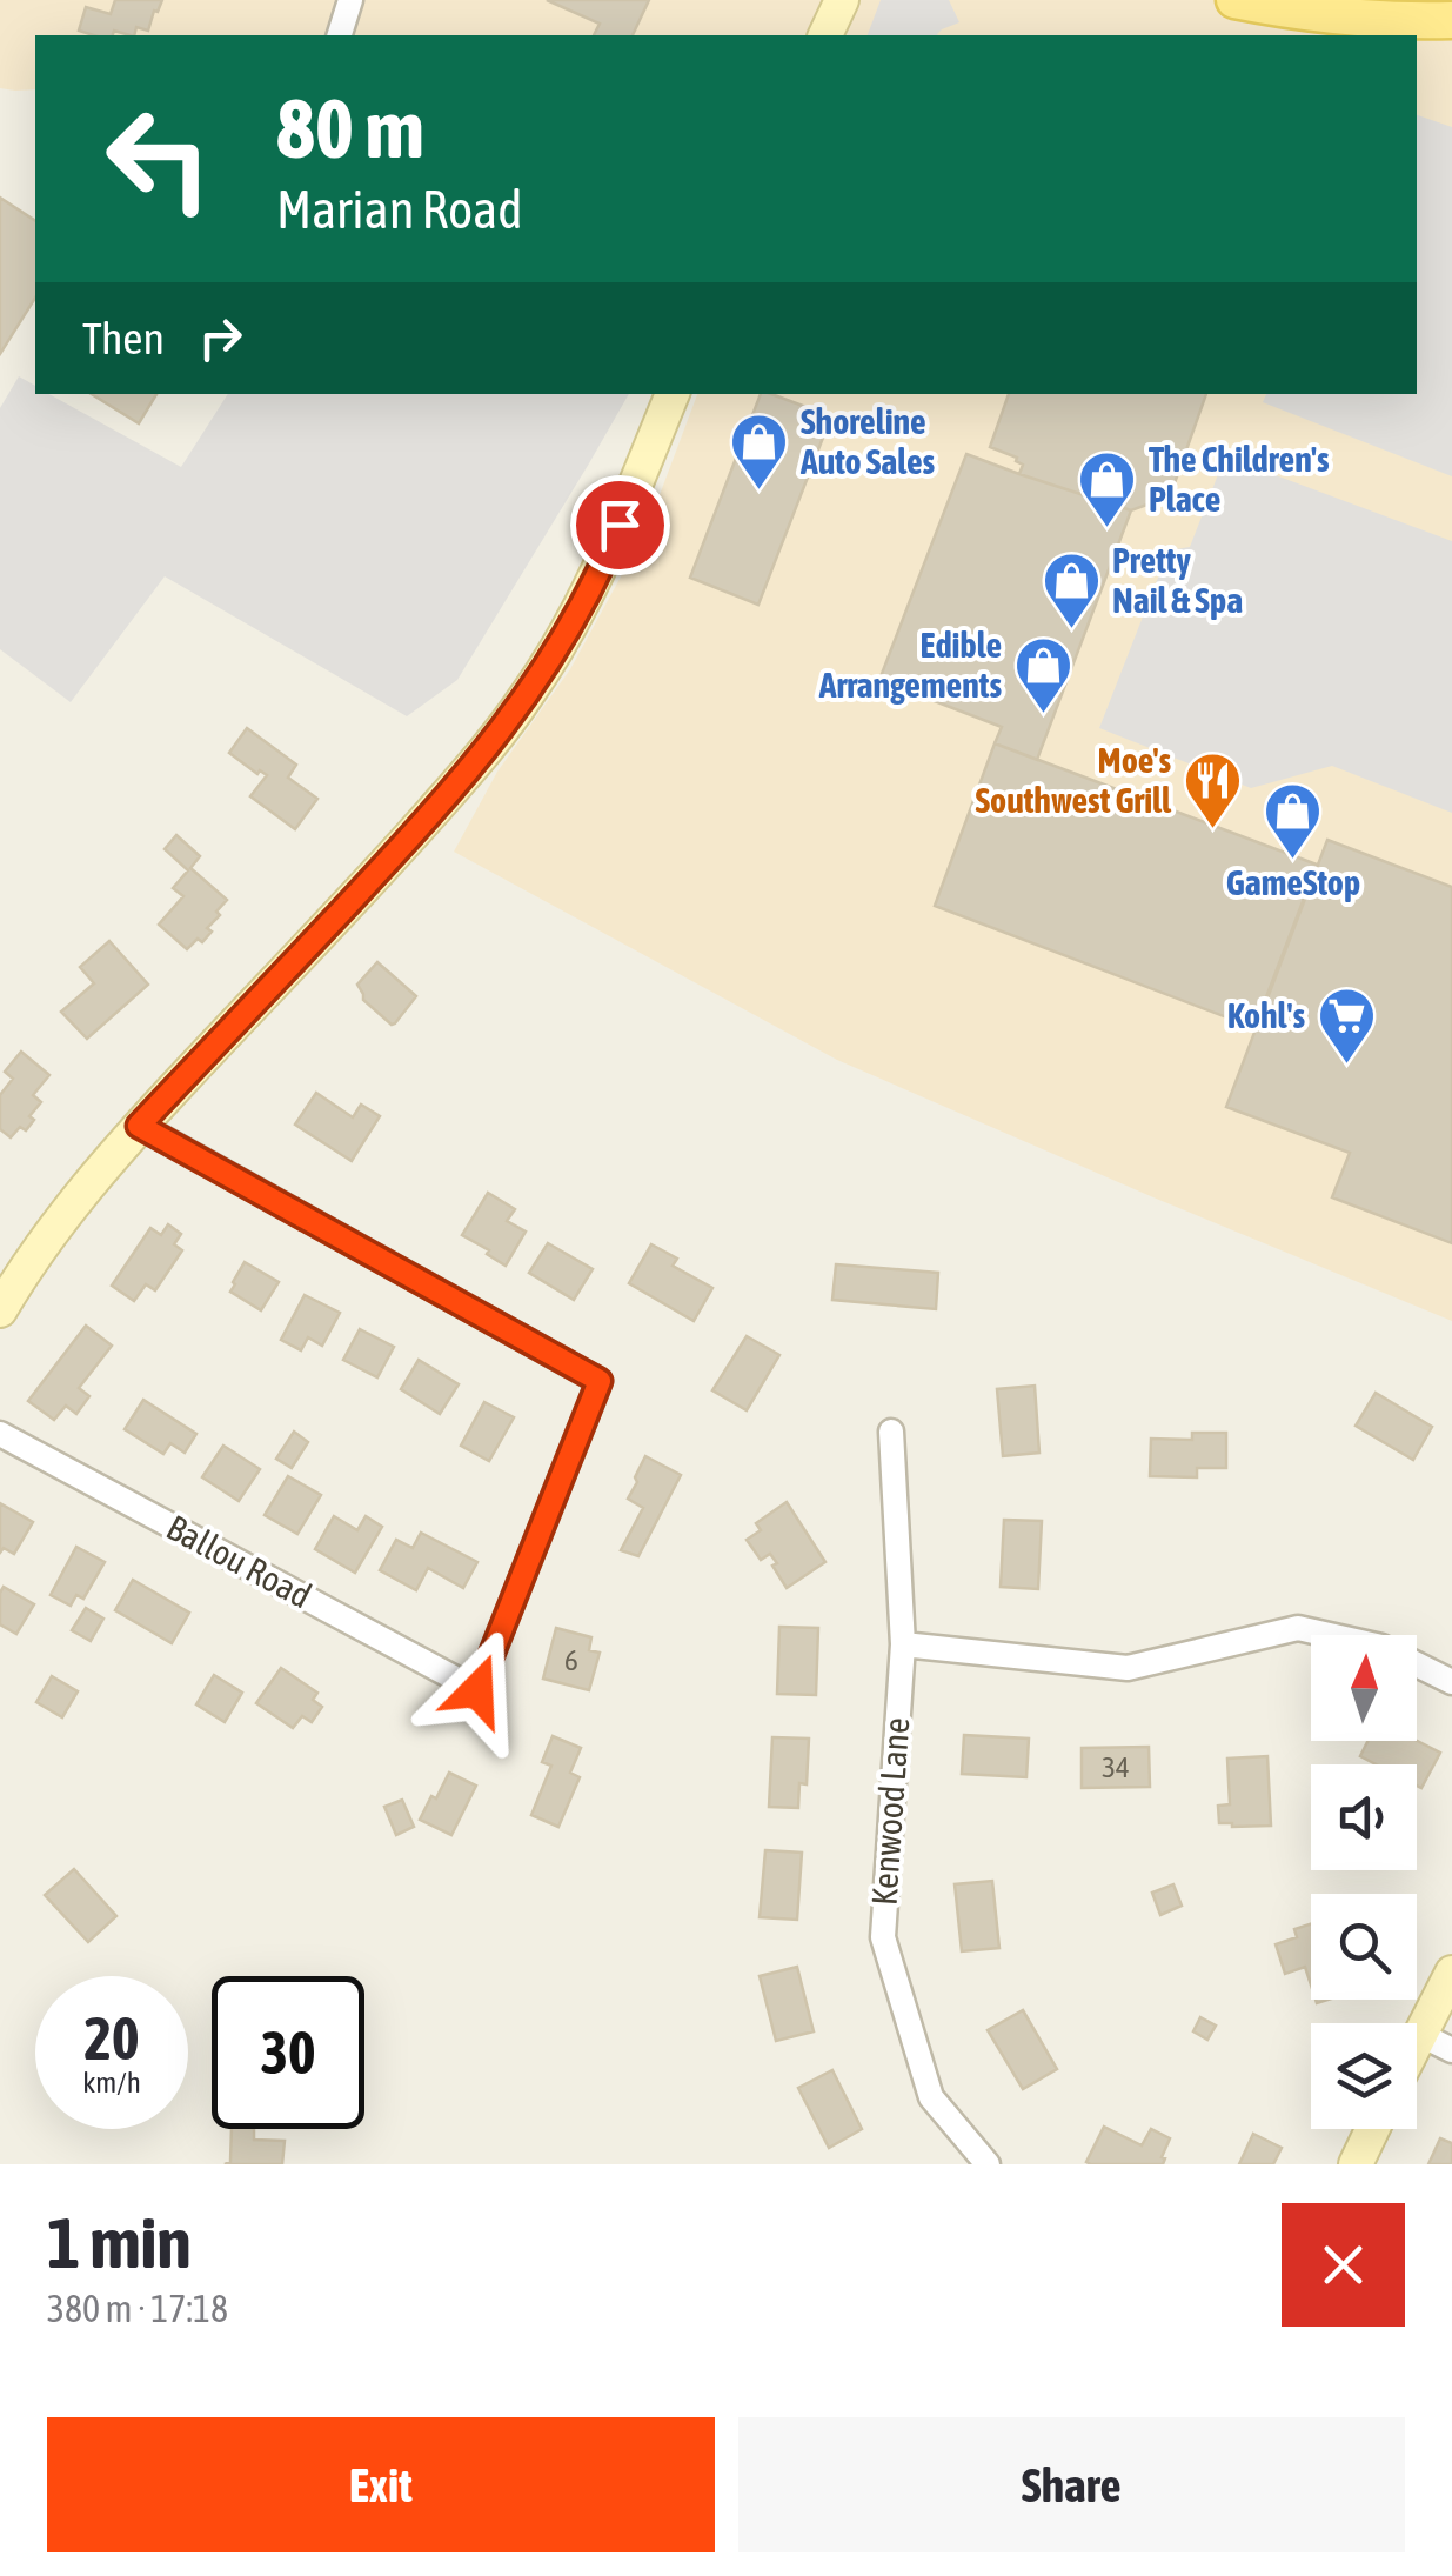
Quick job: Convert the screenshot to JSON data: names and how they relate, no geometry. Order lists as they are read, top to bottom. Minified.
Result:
{"streets":{"street":["Ballou Road","Kenwood Lane"]},"places":{"shop":["Shoreline Auto Sales","The Children's Place","Pretty Nail & Spa","Edible Arrangements","GameStop"],"restaurant":["Moe's Southwest Grill"],"supermarket":["Kohl's"]},"house_numbers":["6","34"],"north":"top","page":{"turn":["80 m","Marian Road"],"then":"Then","speed":"20 km/h","limit":"30","heading":["1 min","380 m · 17:18"],"buttons":["Exit","Share"]}}
